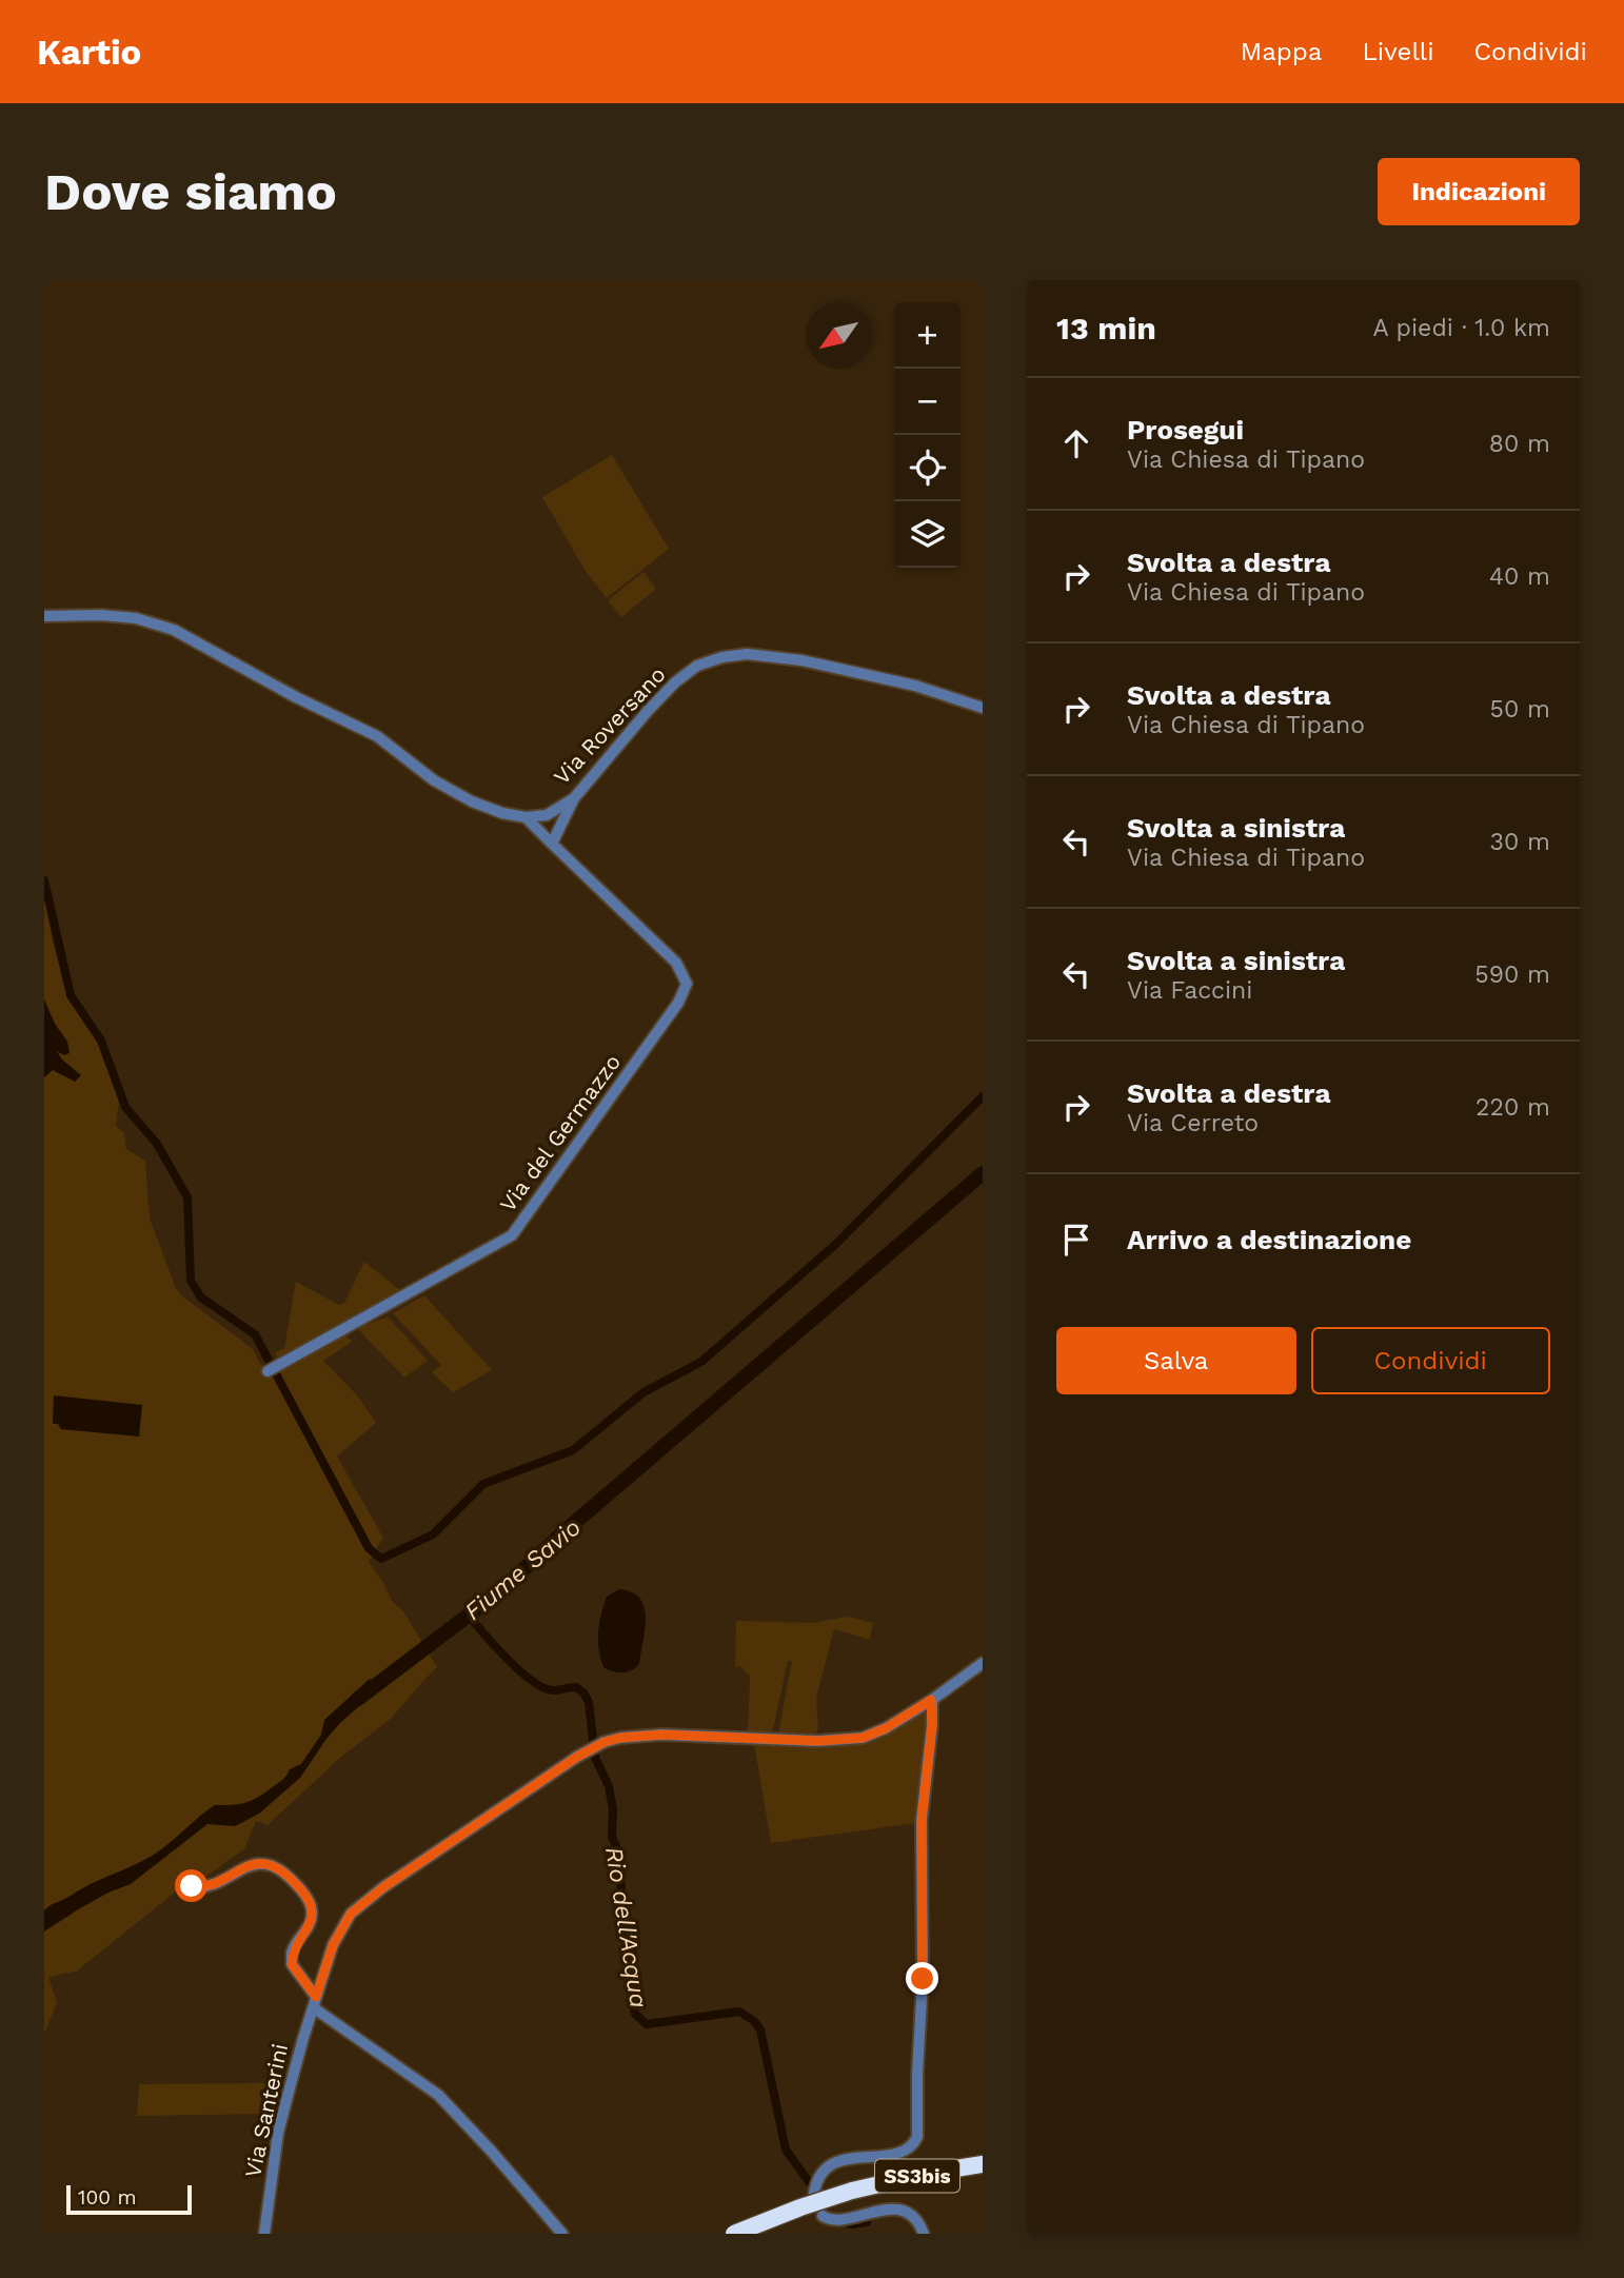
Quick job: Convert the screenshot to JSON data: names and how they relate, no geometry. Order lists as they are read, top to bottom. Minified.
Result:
{"streets":{"highway":["SS3bis"],"street":["Via Roversano","Via del Germazzo","Via Santerini"]},"crossings":[["Via Roversano","Via del Germazzo"]],"water":["Fiume Savio","Rio dell'Acqua"],"scale_bar":"100 m","north":"bottom left","page":{"header":"Kartio","nav":["Mappa","Livelli","Condividi"],"buttons":["Indicazioni",["Salva","Condividi"]],"title":"Dove siamo","heading":["13 min","A piedi · 1.0 km"],"map_buttons":["+","−"],"list":[["Prosegui","Via Chiesa di Tipano","80 m"],["Svolta a destra","Via Chiesa di Tipano","40 m"],["Svolta a destra","Via Chiesa di Tipano","50 m"],["Svolta a sinistra","Via Chiesa di Tipano","30 m"],["Svolta a sinistra","Via Faccini","590 m"],["Svolta a destra","Via Cerreto","220 m"],"Arrivo a destinazione"],"scale":"100 m"}}
